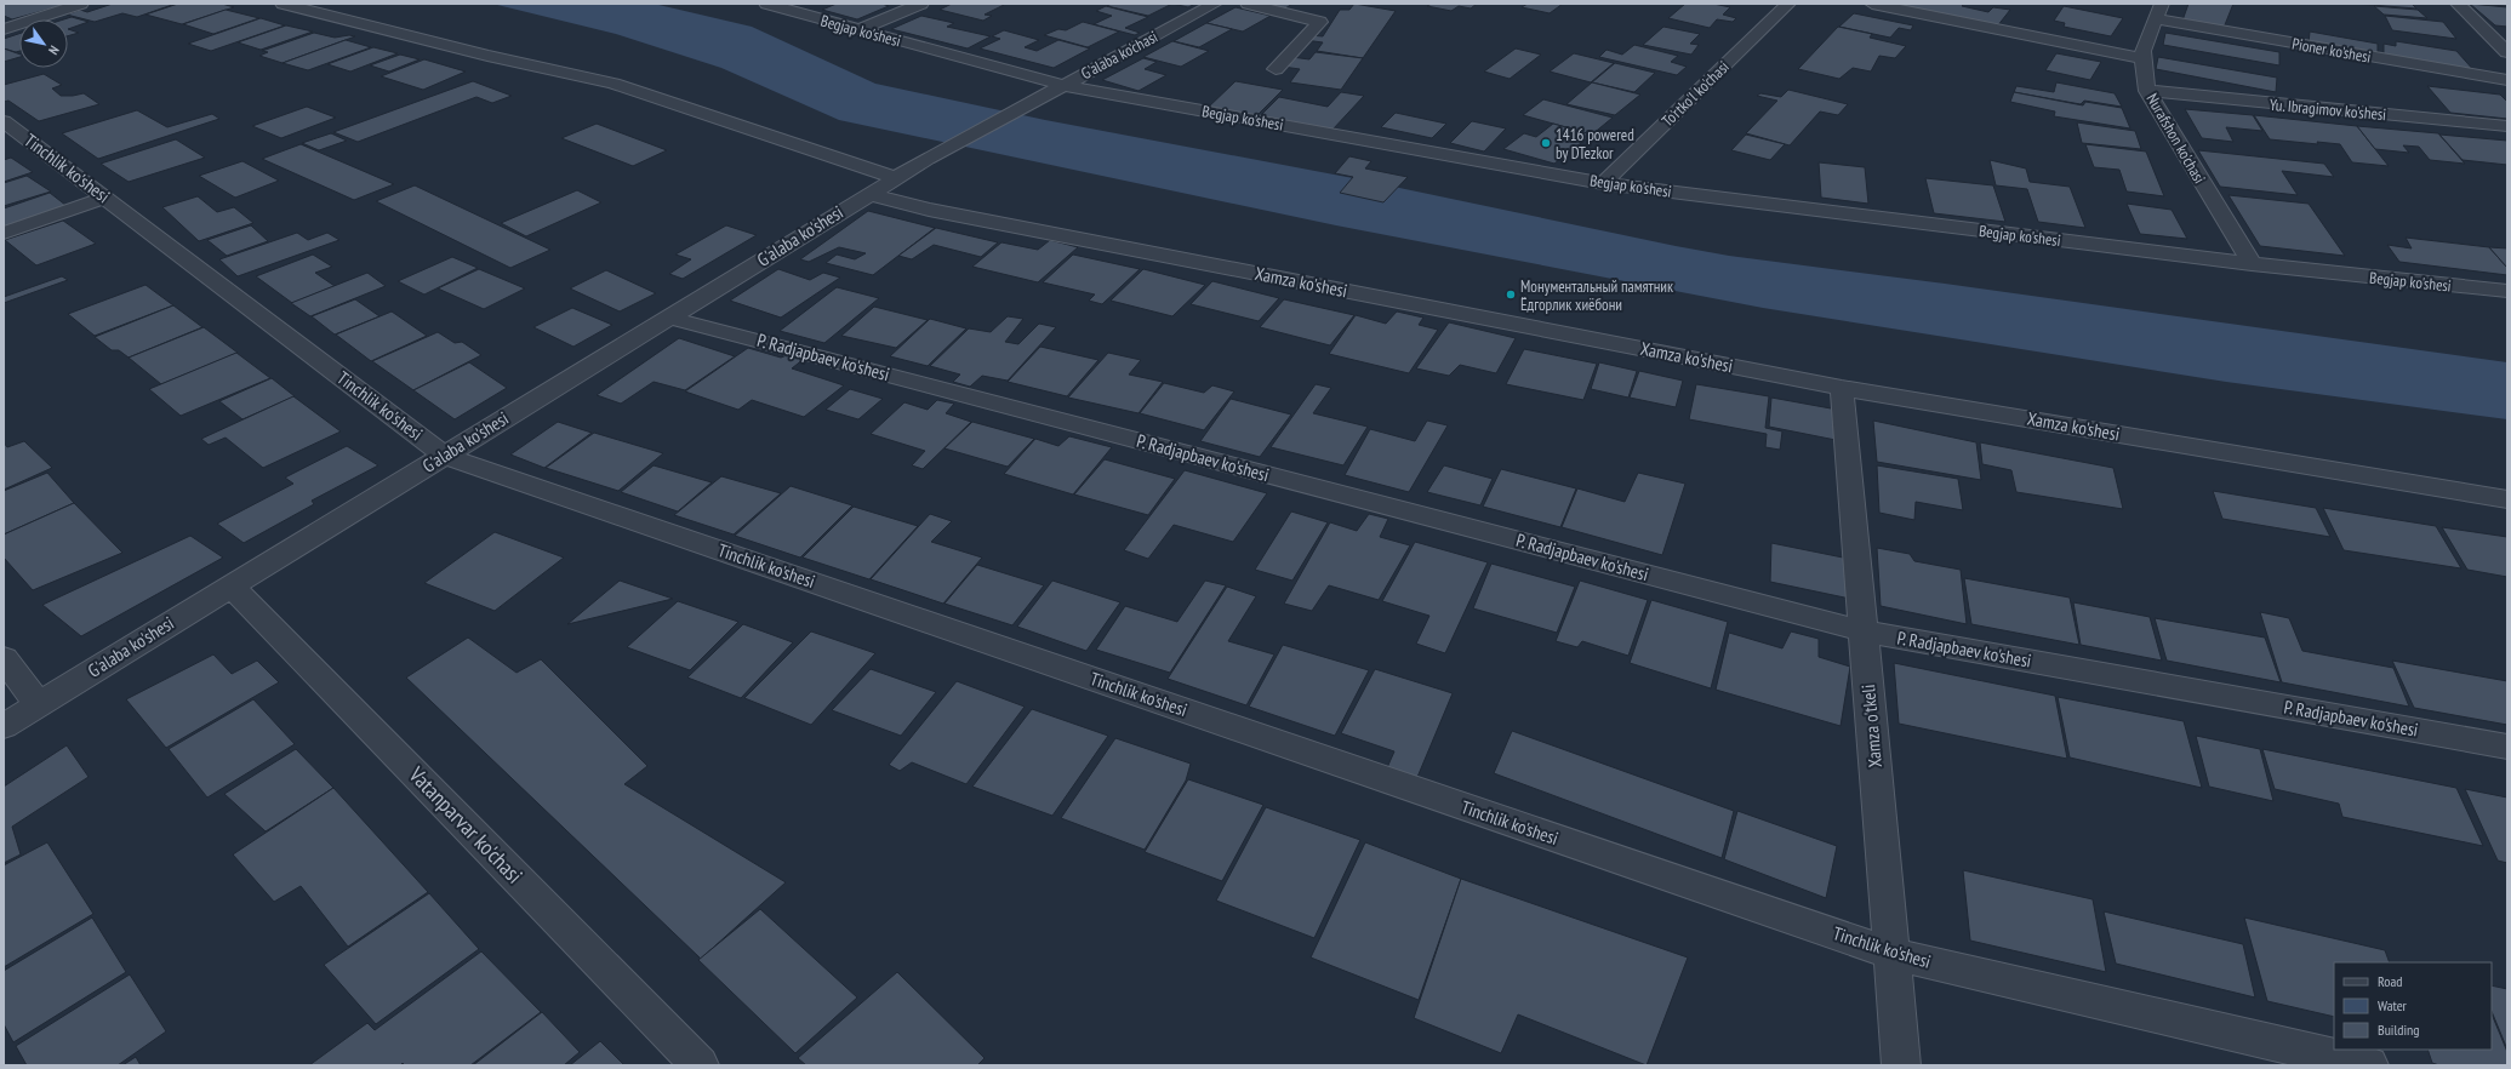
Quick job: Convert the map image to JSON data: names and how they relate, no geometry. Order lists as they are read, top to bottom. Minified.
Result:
{"streets":{"street":["Begjap ko'shesi","Pioner ko'shesi","G'alaba ko'chasi","To'rtko'l ko'chasi","Yu. Ibragimov ko'shesi","Nurafshon ko'chasi","Tinchlik ko'shesi","G'alaba ko'shesi","Xamza ko'shesi","P. Radjapbaev ko'shesi","Xamza o'tkeli","Vatanparvar ko'chasi"]},"crossings":[["Begjap ko'shesi","G'alaba ko'chasi"],["Begjap ko'shesi","To'rtko'l ko'chasi"],["Begjap ko'shesi","Nurafshon ko'chasi"],["Pioner ko'shesi","Nurafshon ko'chasi"],["G'alaba ko'chasi","G'alaba ko'shesi"],["Yu. Ibragimov ko'shesi","Nurafshon ko'chasi"],["Tinchlik ko'shesi","G'alaba ko'shesi"],["Tinchlik ko'shesi","Xamza o'tkeli"],["G'alaba ko'shesi","Xamza ko'shesi"],["G'alaba ko'shesi","P. Radjapbaev ko'shesi"],["G'alaba ko'shesi","Vatanparvar ko'chasi"],["Xamza ko'shesi","Xamza o'tkeli"],["P. Radjapbaev ko'shesi","Xamza o'tkeli"]],"places":["1416 powered by DTezkor","Монументальный памятник Ёдгорлик хиёбони"],"legend":["Road","Water","Building"],"north":"bottom right"}
